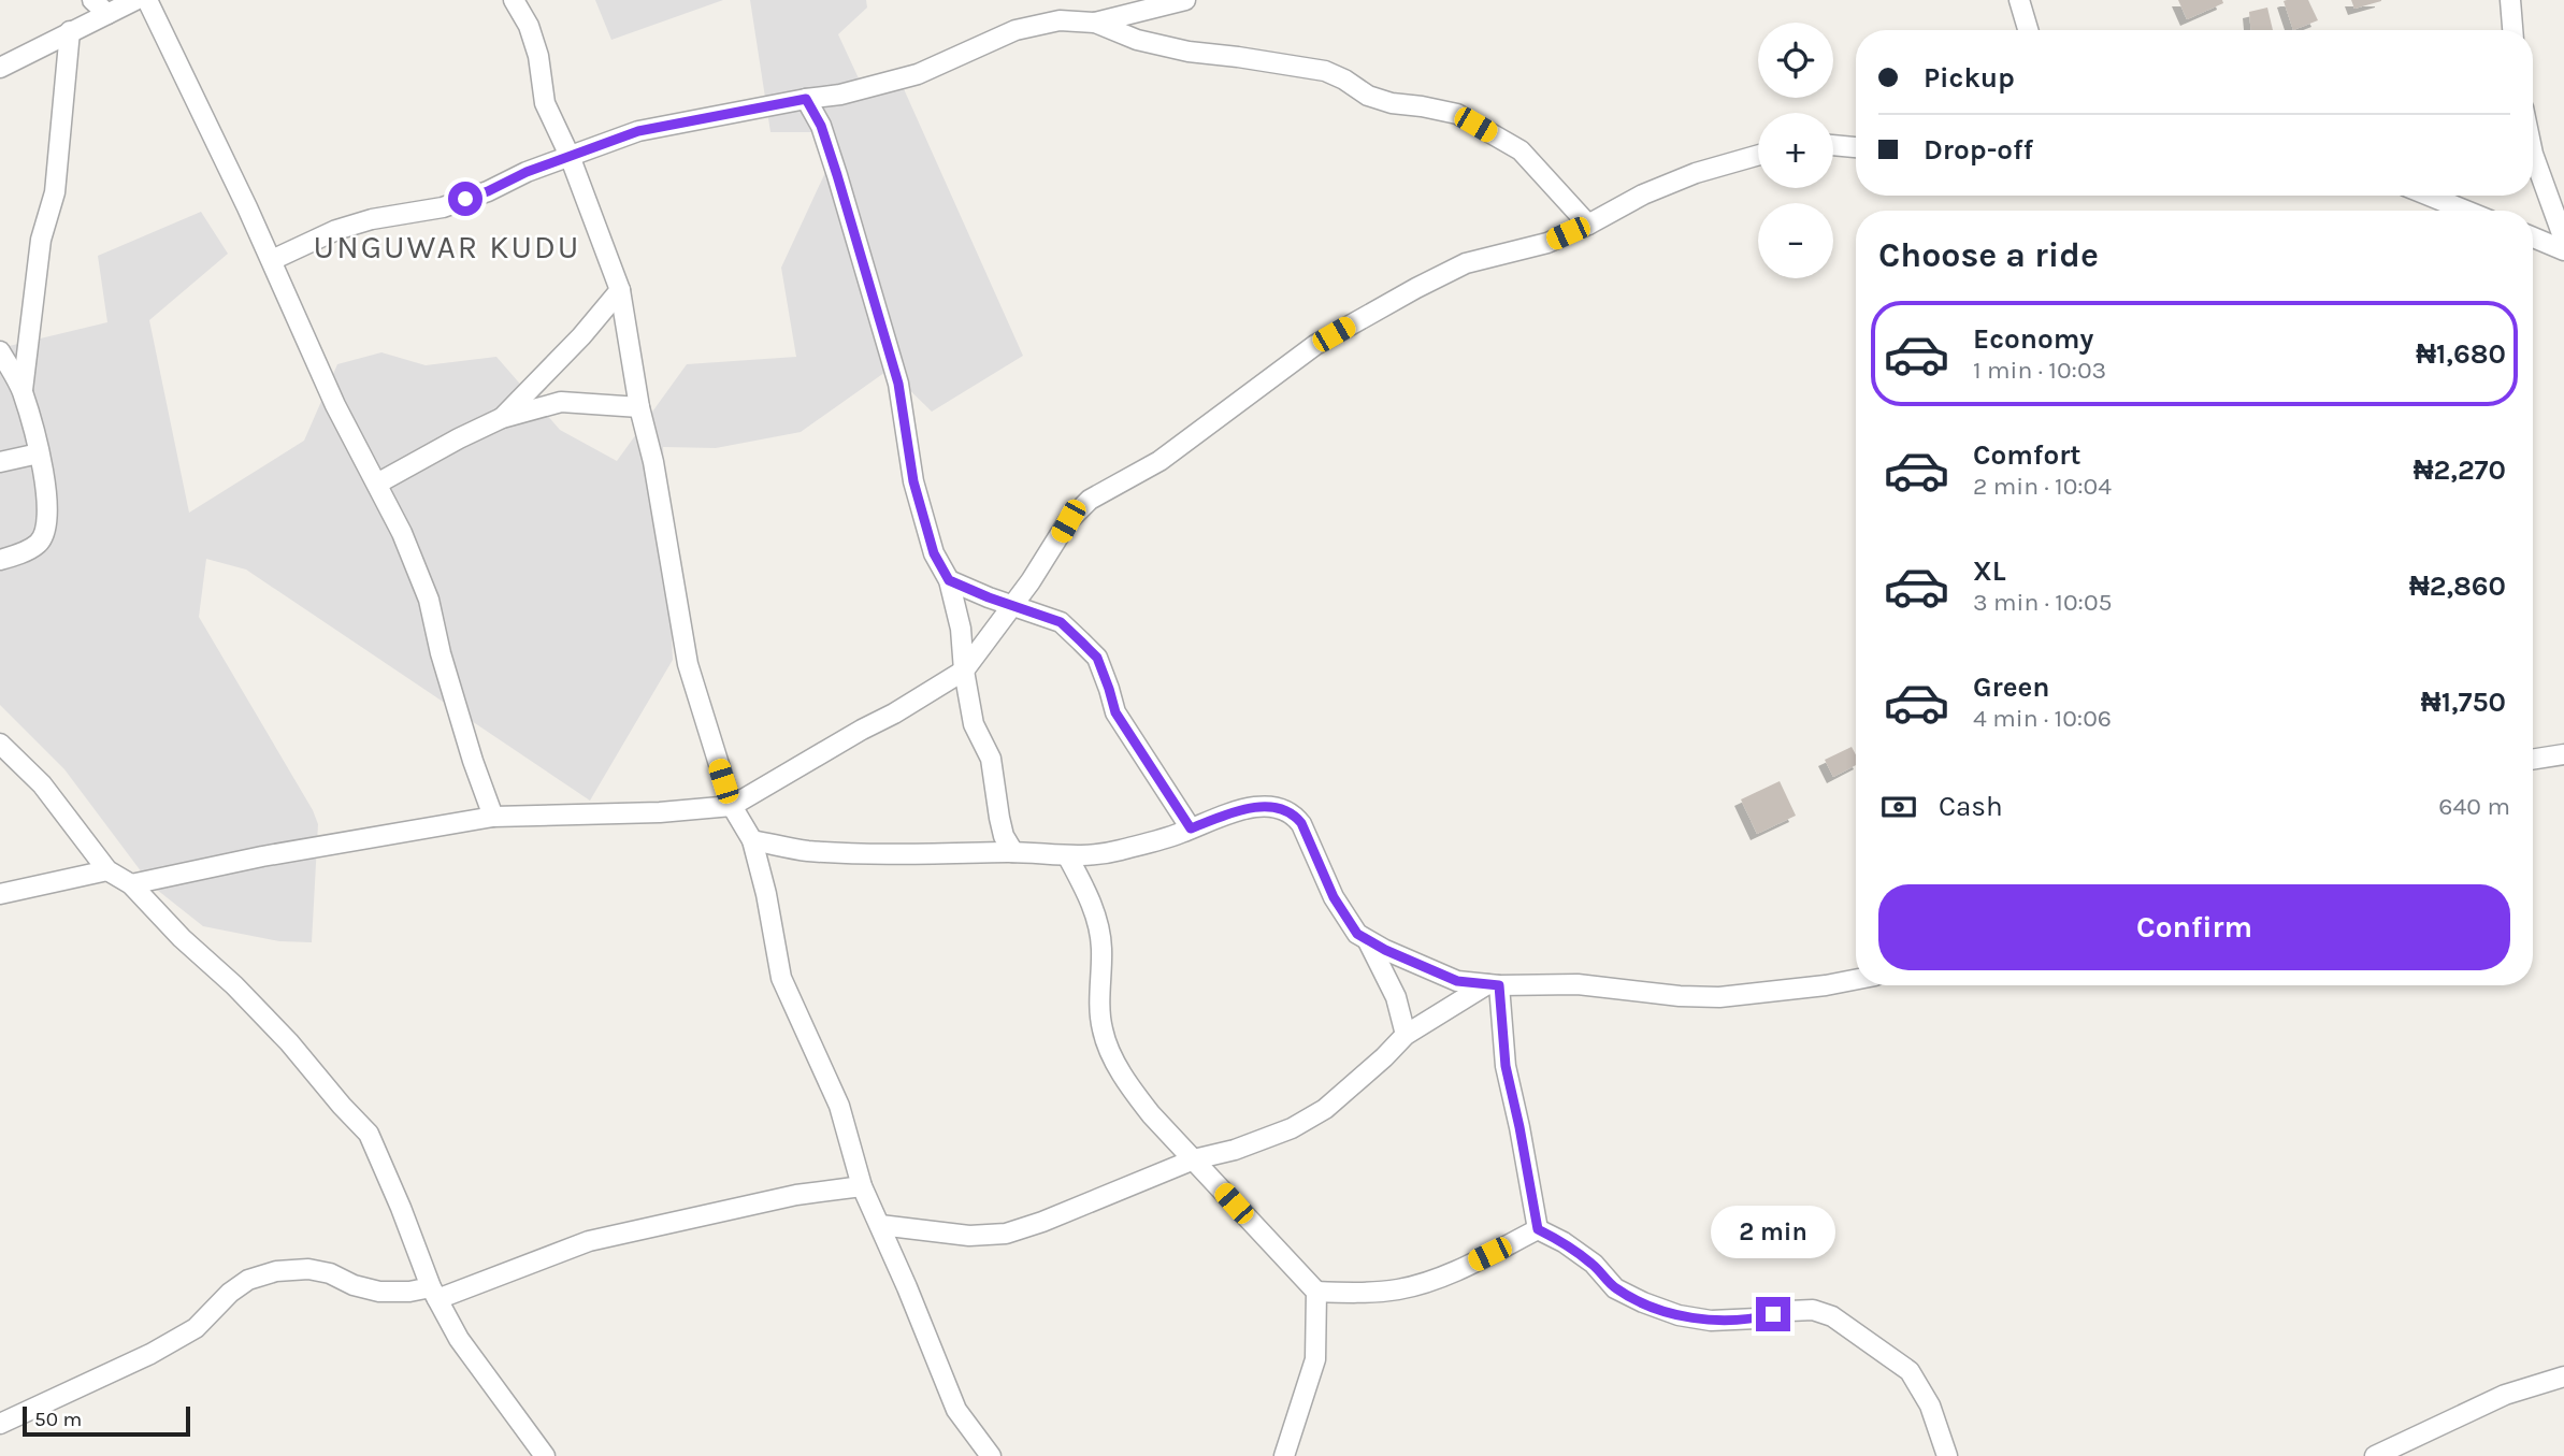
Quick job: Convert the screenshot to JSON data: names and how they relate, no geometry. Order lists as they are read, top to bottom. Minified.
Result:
{"districts":["UNGUWAR KUDU"],"scale_bar":"50 m","page":{"map_buttons":["+","−"],"banner":["Pickup","Drop-off"],"heading":"Choose a ride","list":[{"name":"Economy","note":"1 min · 10:03","value":"₦1,680"},{"name":"Comfort","note":"2 min · 10:04","value":"₦2,270"},{"name":"XL","note":"3 min · 10:05","value":"₦2,860"},{"name":"Green","note":"4 min · 10:06","value":"₦1,750"}],"pay":["Cash","640 m"],"buttons":"Confirm","bubble":"2 min","scale":"50 m"}}
